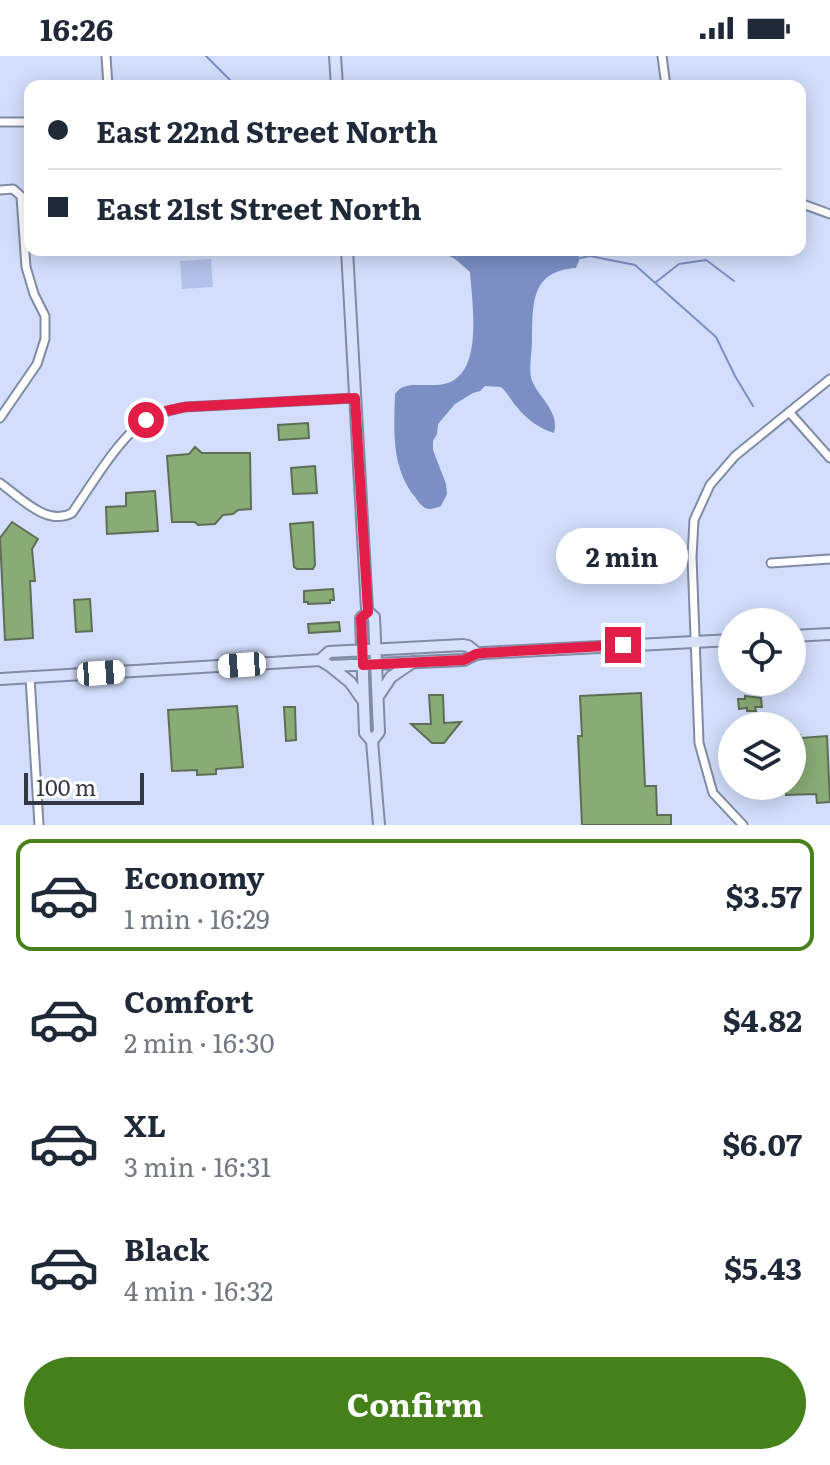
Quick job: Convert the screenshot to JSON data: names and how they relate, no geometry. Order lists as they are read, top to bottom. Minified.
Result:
{"scale_bar":"100 m","page":{"status":"16:26","banner":["East 22nd Street North","East 21st Street North"],"bubble":"2 min","scale":"100 m","list":[{"name":"Economy","note":"1 min · 16:29","value":"$3.57"},{"name":"Comfort","note":"2 min · 16:30","value":"$4.82"},{"name":"XL","note":"3 min · 16:31","value":"$6.07"},{"name":"Black","note":"4 min · 16:32","value":"$5.43"}],"buttons":"Confirm"}}
